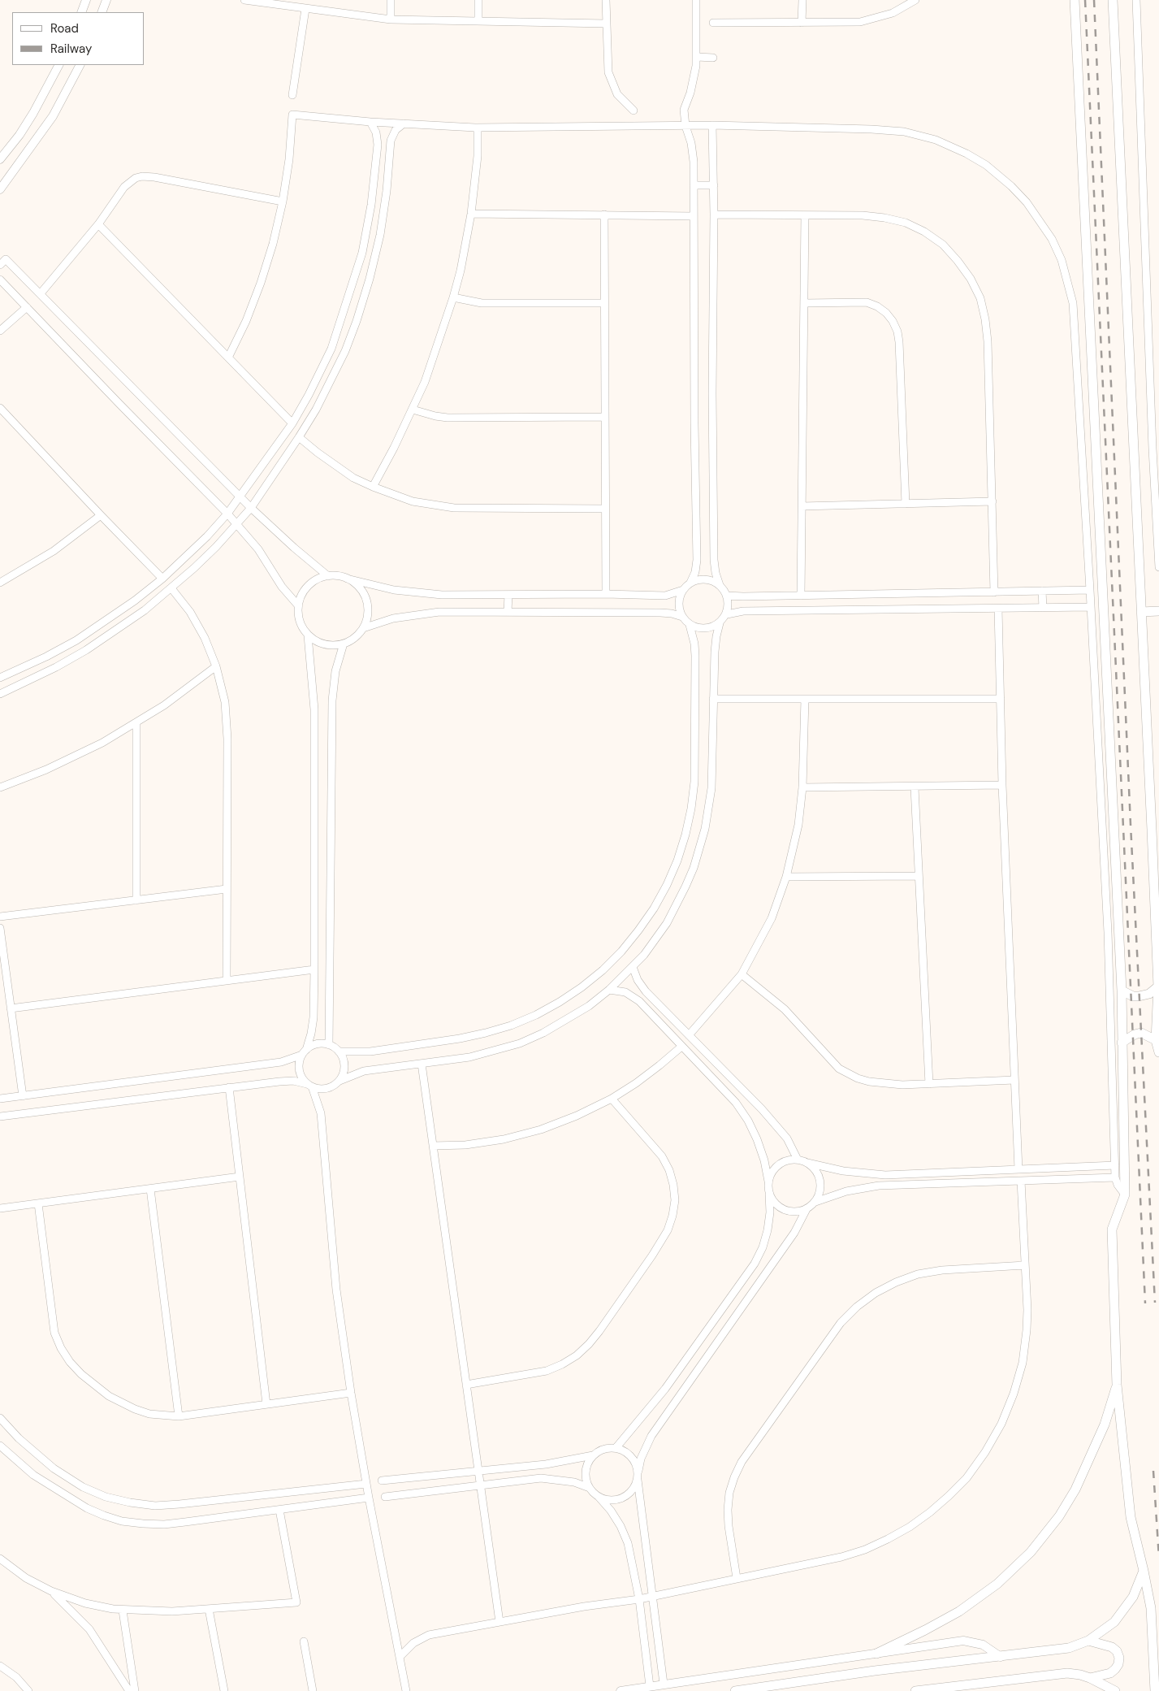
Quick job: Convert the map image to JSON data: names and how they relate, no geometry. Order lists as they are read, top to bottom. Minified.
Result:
{"legend":["Road","Railway"]}
